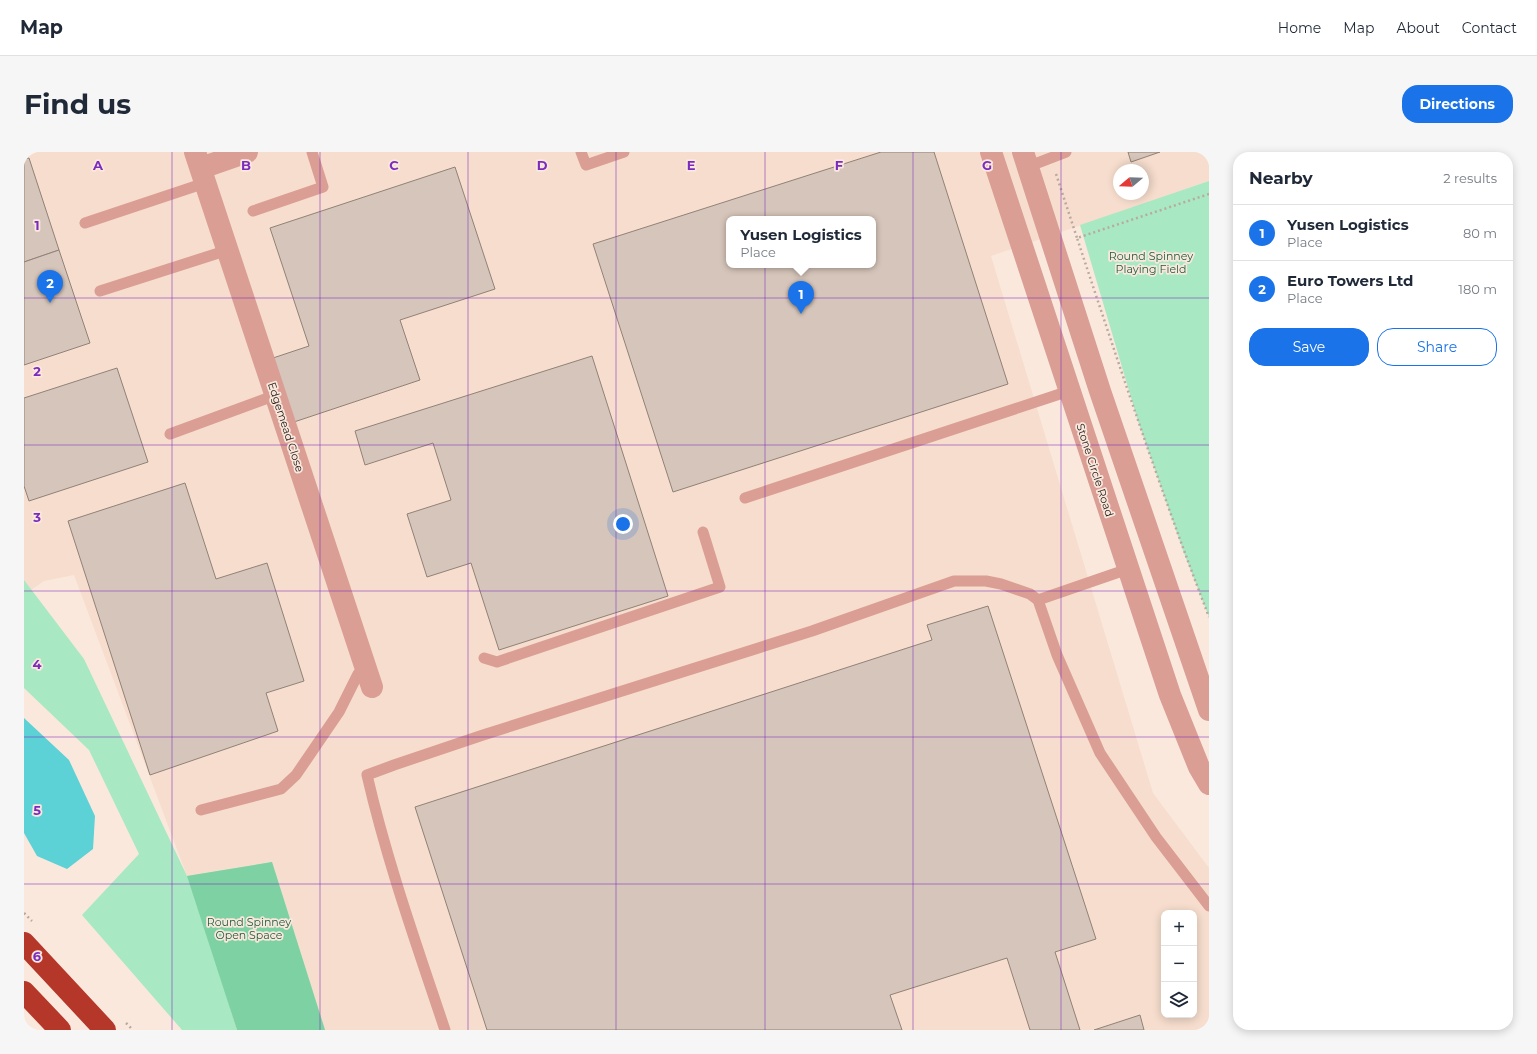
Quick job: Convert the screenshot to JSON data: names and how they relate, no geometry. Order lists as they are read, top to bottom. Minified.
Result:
{"streets":{"street":["Edgemead Close","Stone Circle Road"]},"parks":["Round Spinney Playing Field","Round Spinney Open Space"],"north":"left","page":{"header":"Map","nav":["Home","Map","About","Contact"],"buttons":["Directions",["Save","Share"]],"title":"Find us","heading":["Nearby","2 results"],"list":[{"mark":"1","name":"Yusen Logistics","note":"Place","value":"80 m"},{"mark":"2","name":"Euro Towers Ltd","note":"Place","value":"180 m"}],"popup":["Yusen Logistics","Place"],"pins":["2","1"],"map_buttons":["+","−"]},"grid":{"columns":["A","B","C","D","E","F","G"],"rows":["1","2","3","4","5","6"]}}
